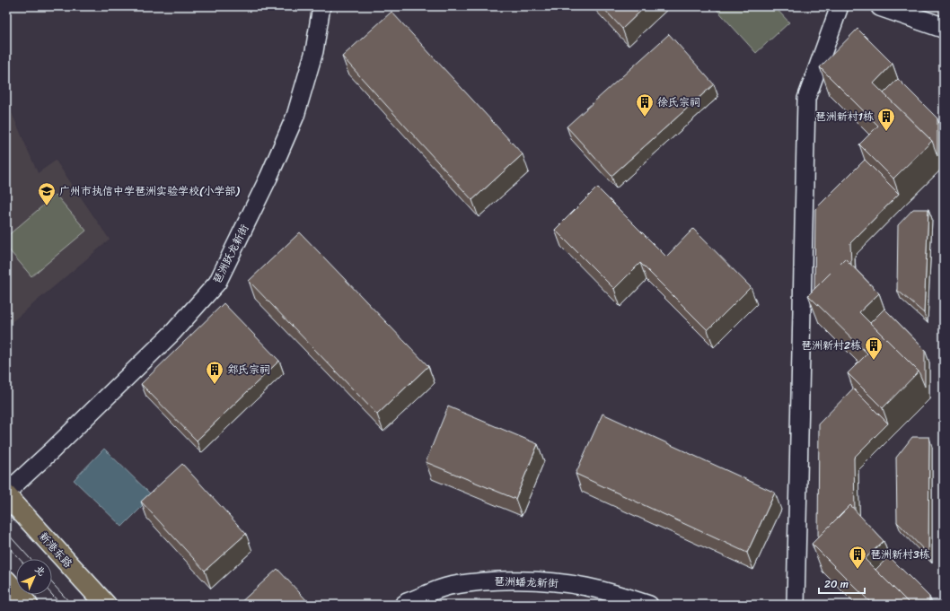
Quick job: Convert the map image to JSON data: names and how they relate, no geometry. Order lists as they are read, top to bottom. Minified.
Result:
{"streets":{"main road":["新港东路"],"street":["琶洲跃龙新街","琶洲蟠龙新街"]},"places":{"building":["徐氏宗祠","琶洲新村1栋","琶洲新村2栋","郑氏宗祠","琶洲新村3栋"],"school or university":["广州市执信中学琶洲实验学校(小学部)"]},"scale_bar":"20 m","north":"top right"}
